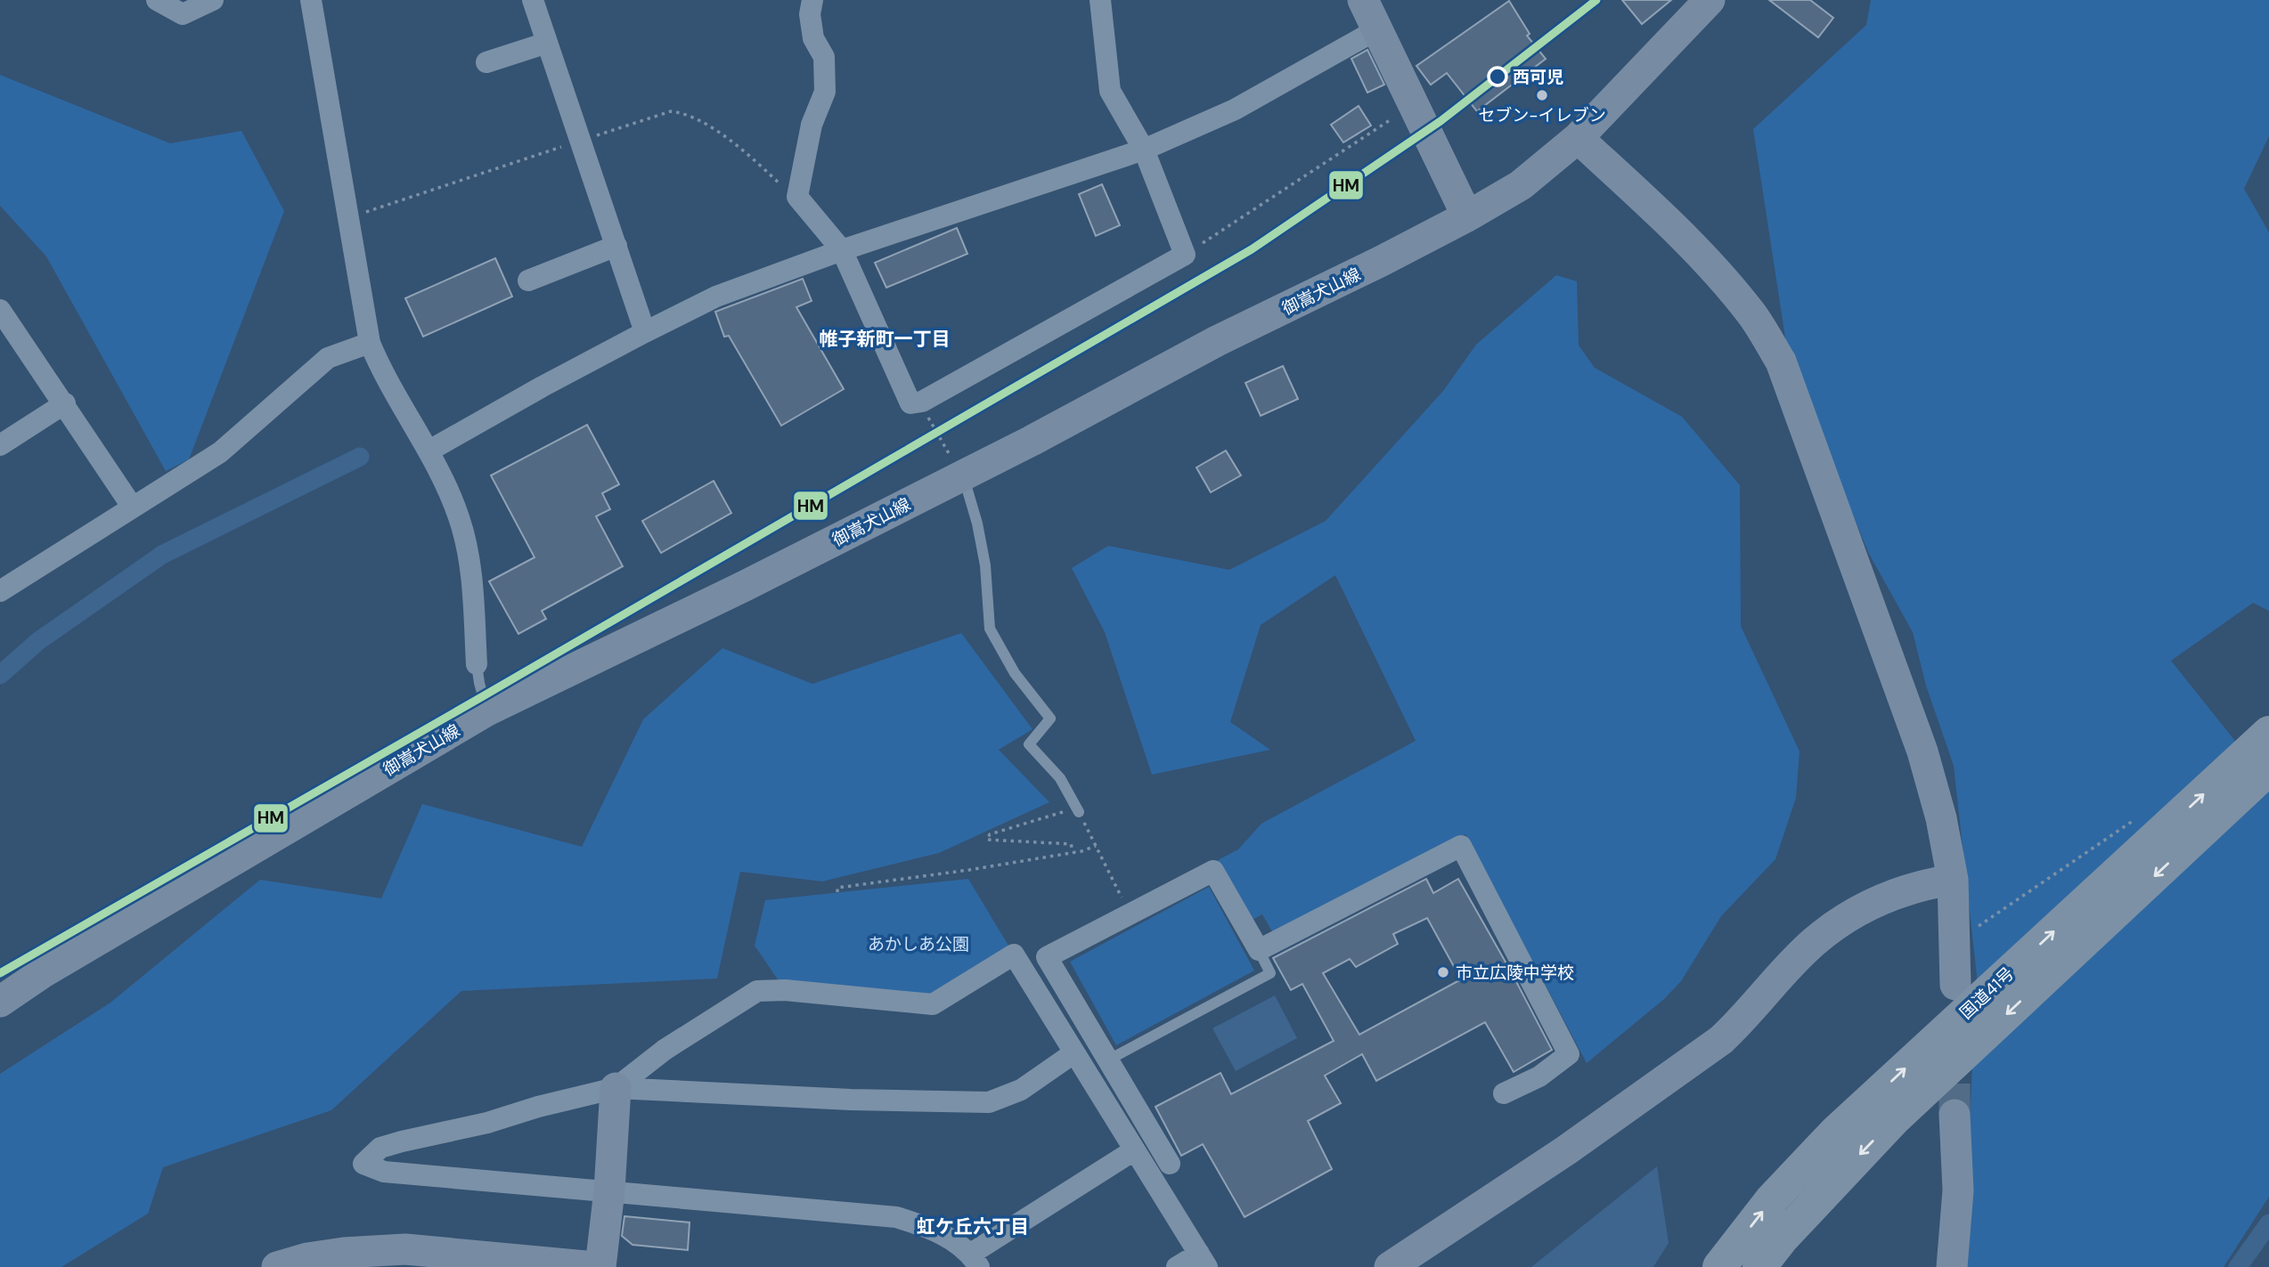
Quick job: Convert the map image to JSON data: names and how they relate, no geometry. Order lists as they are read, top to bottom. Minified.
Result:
{"streets":{"highway":["国道41号"],"street":["御嵩犬山線"]},"districts":["帷子新町一丁目","虹ケ丘六丁目"],"parks":["あかしあ公園"],"places":["西可児","セブン-イレブン","市立広陵中学校"],"lines":["transit line HM"]}
